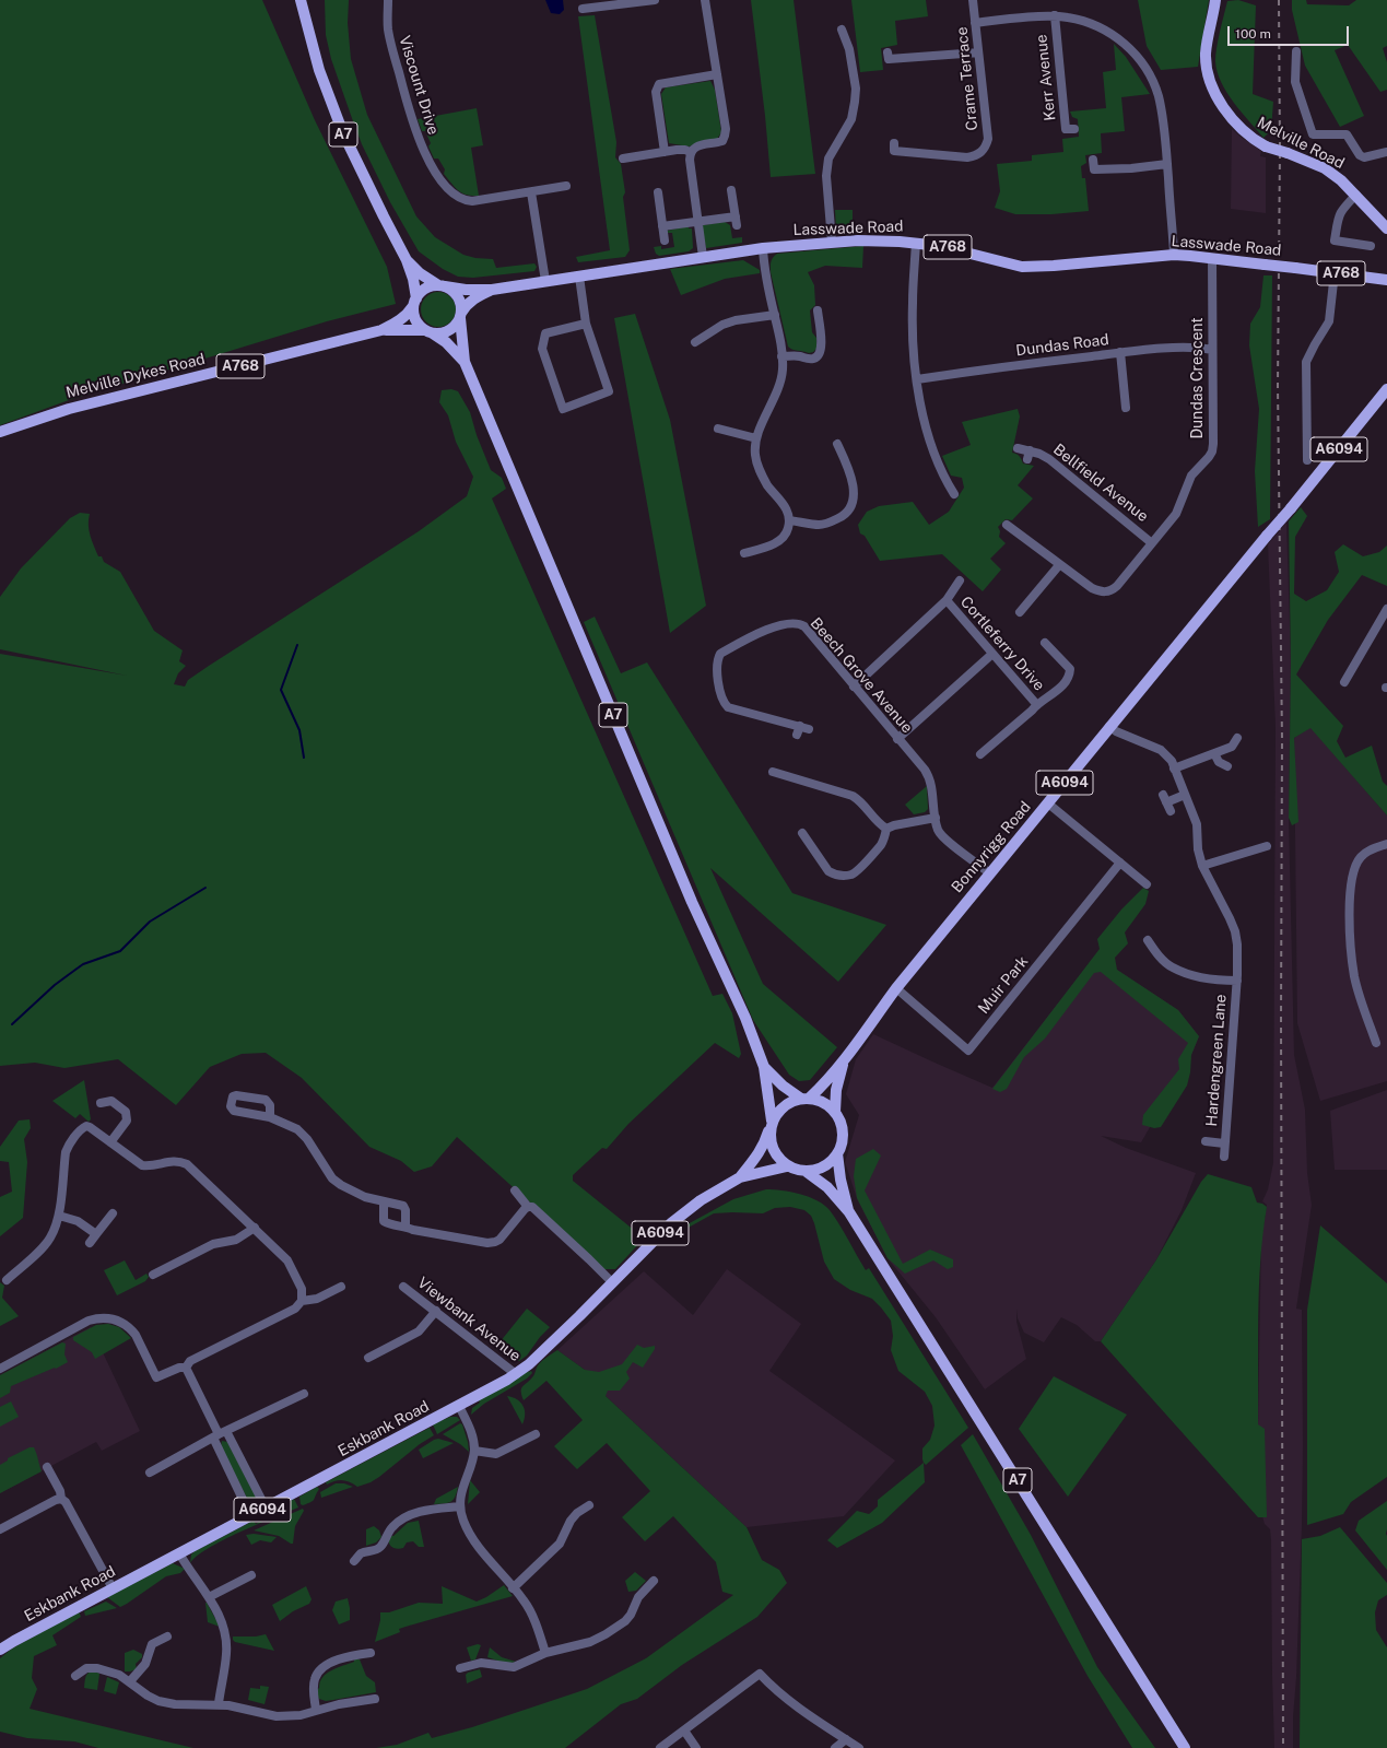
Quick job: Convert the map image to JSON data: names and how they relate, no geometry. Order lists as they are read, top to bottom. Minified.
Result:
{"streets":{"main road":["A7","Melville Road","Lasswade Road","A768","Melville Dykes Road","A6094","Bonnyrigg Road","Eskbank Road"],"street":["Kerr Avenue","Crame Terrace","Viscount Drive","Dundas Road","Dundas Crescent","Bellfield Avenue","Cortleferry Drive","Beech Grove Avenue","Muir Park","Hardengreen Lane","Viewbank Avenue"]},"crossings":[["A7","Lasswade Road"],["A7","Melville Dykes Road"],["A7","Bonnyrigg Road"],["A7","Eskbank Road"],["Lasswade Road","Melville Dykes Road"],["Lasswade Road","Dundas Crescent"],["Dundas Road","Dundas Crescent"],["Dundas Crescent","Bellfield Avenue"],["Beech Grove Avenue","Bonnyrigg Road"],["Bonnyrigg Road","Muir Park"],["Bonnyrigg Road","Hardengreen Lane"],["Bonnyrigg Road","Eskbank Road"],["Viewbank Avenue","Eskbank Road"]],"scale_bar":"100 m"}
